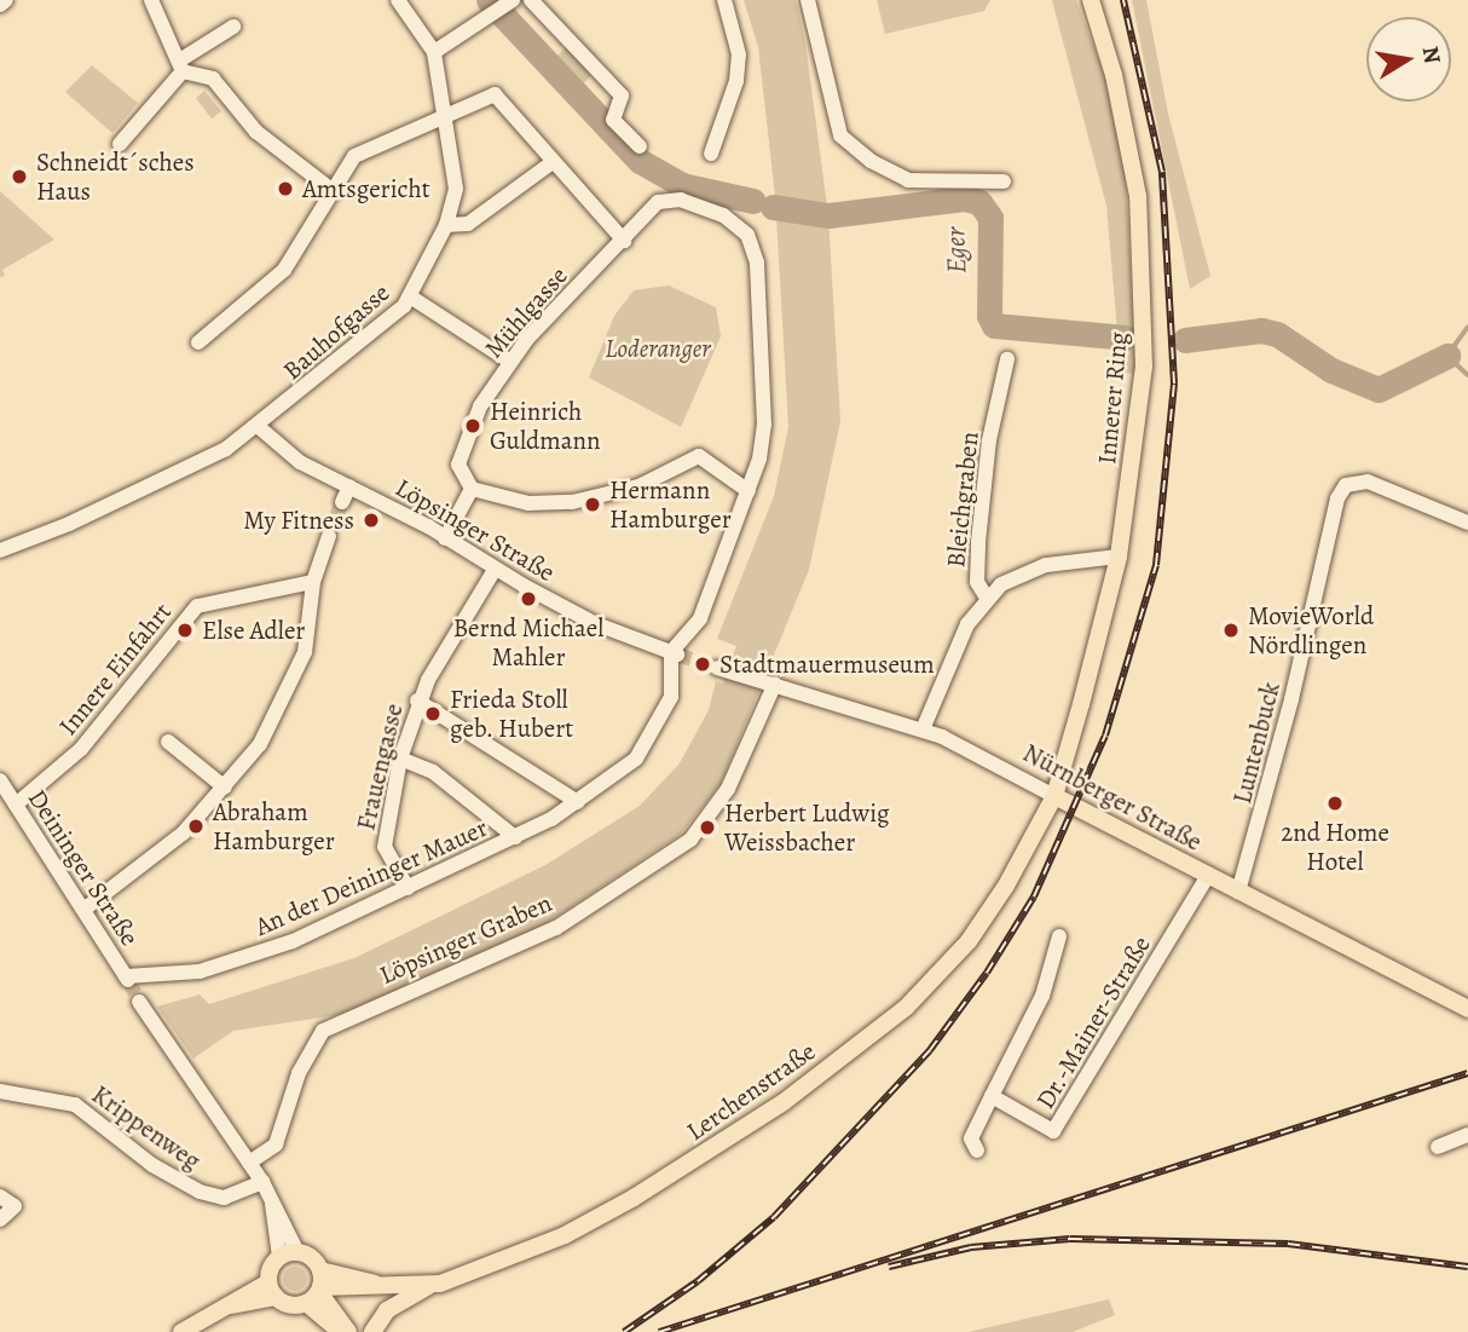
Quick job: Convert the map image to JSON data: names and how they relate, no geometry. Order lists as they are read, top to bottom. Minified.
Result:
{"streets":{"main road":["Innerer Ring","Nürnberger Straße","Lerchenstraße"],"street":["Mühlgasse","Bauhofgasse","Bleichgraben","Löpsinger Straße","Innere Einfahrt","Luntenbuck","Frauengasse","Deininger Straße","An der Deininger Mauer","Löpsinger Graben","Dr.-Mainer-Straße","Krippenweg"]},"crossings":[["Bauhofgasse","Löpsinger Straße"],["Innerer Ring","Nürnberger Straße"],["Innerer Ring","Lerchenstraße"],["Bleichgraben","Nürnberger Straße"],["Löpsinger Straße","Frauengasse"],["Löpsinger Straße","An der Deininger Mauer"],["Innere Einfahrt","Deininger Straße"],["Luntenbuck","Nürnberger Straße"],["Frauengasse","An der Deininger Mauer"],["Nürnberger Straße","Löpsinger Graben"],["Nürnberger Straße","Dr.-Mainer-Straße"],["Nürnberger Straße","Lerchenstraße"],["Deininger Straße","An der Deininger Mauer"]],"water":["Eger"],"parks":["Loderanger"],"places":["Schneidt´sches Haus","Amtsgericht","Heinrich Guldmann","Hermann Hamburger","My Fitness","Bernd Michael Mahler","Else Adler","MovieWorld Nördlingen","Stadtmauermuseum","Frieda Stoll geb. Hubert","2nd Home Hotel","Abraham Hamburger","Herbert Ludwig Weissbacher"],"north":"right"}
